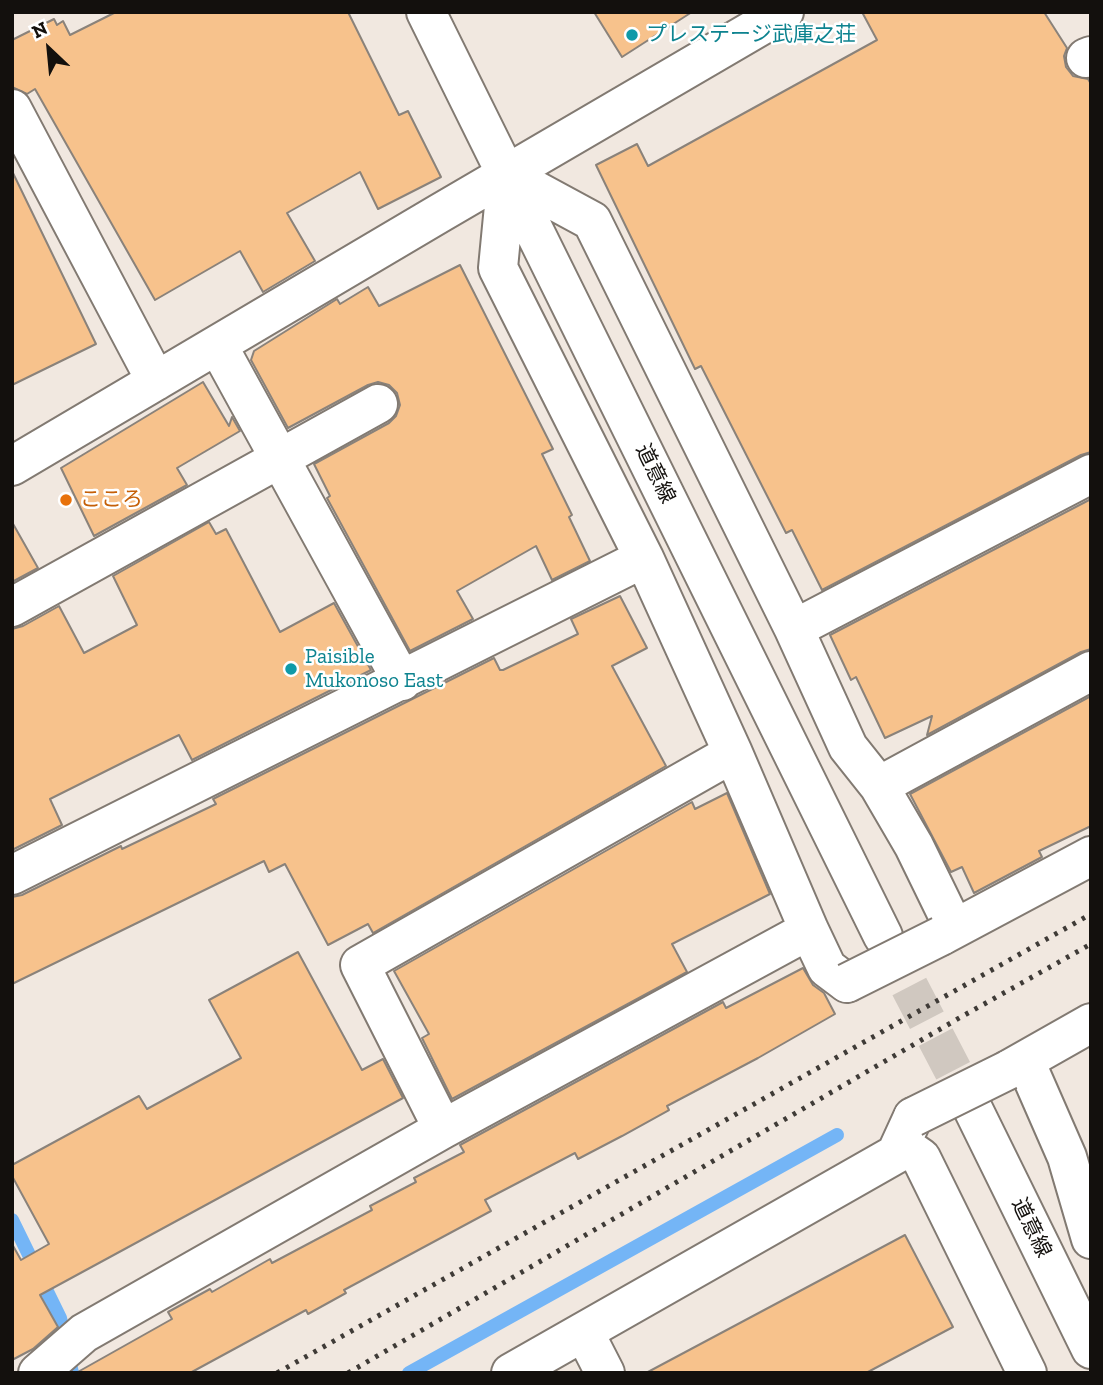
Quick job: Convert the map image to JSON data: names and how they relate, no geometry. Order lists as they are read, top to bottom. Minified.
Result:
{"streets":{"street":["道意線"]},"places":["プレステージ武庫之荘","こころ","Paisible Mukonoso East"],"north":"top left"}
